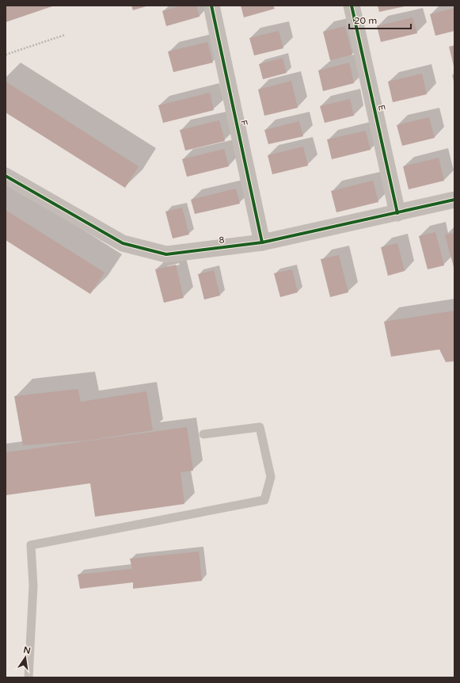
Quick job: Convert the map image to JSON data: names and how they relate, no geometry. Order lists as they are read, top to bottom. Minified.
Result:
{"streets":{"street":["E","F","8"]},"crossings":[["E","8"],["F","8"]],"scale_bar":"20 m","north":"top"}
